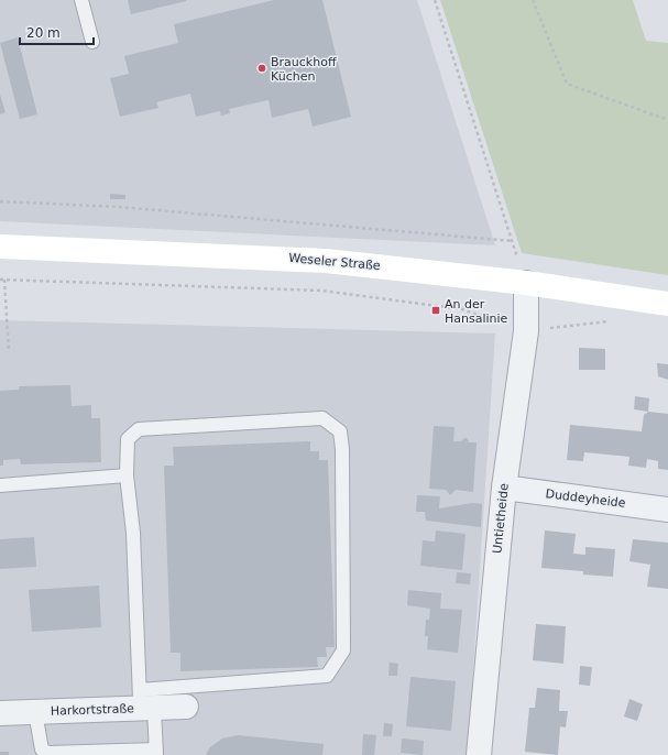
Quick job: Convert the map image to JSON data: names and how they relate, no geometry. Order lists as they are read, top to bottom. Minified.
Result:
{"streets":{"main road":["Weseler Straße"],"street":["Duddeyheide","Untietheide","Harkortstraße"]},"crossings":[["Weseler Straße","Untietheide"],["Duddeyheide","Untietheide"]],"places":{"other":["Brauckhoff Küchen"],"transit":["An der Hansalinie"]},"scale_bar":"20 m"}
